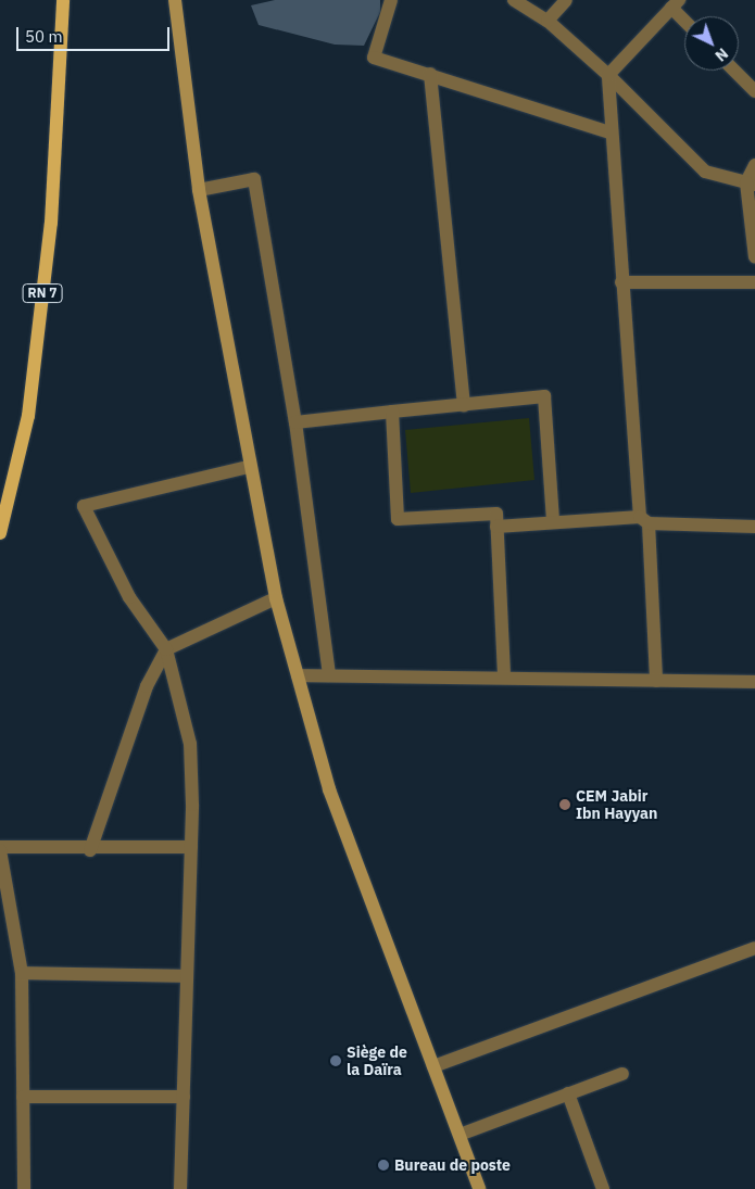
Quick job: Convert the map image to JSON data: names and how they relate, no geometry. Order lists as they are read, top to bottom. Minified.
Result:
{"streets":{"main road":["RN 7"]},"places":["CEM Jabir Ibn Hayyan","Siège de la Daïra","Bureau de poste"],"scale_bar":"50 m","north":"bottom right"}
